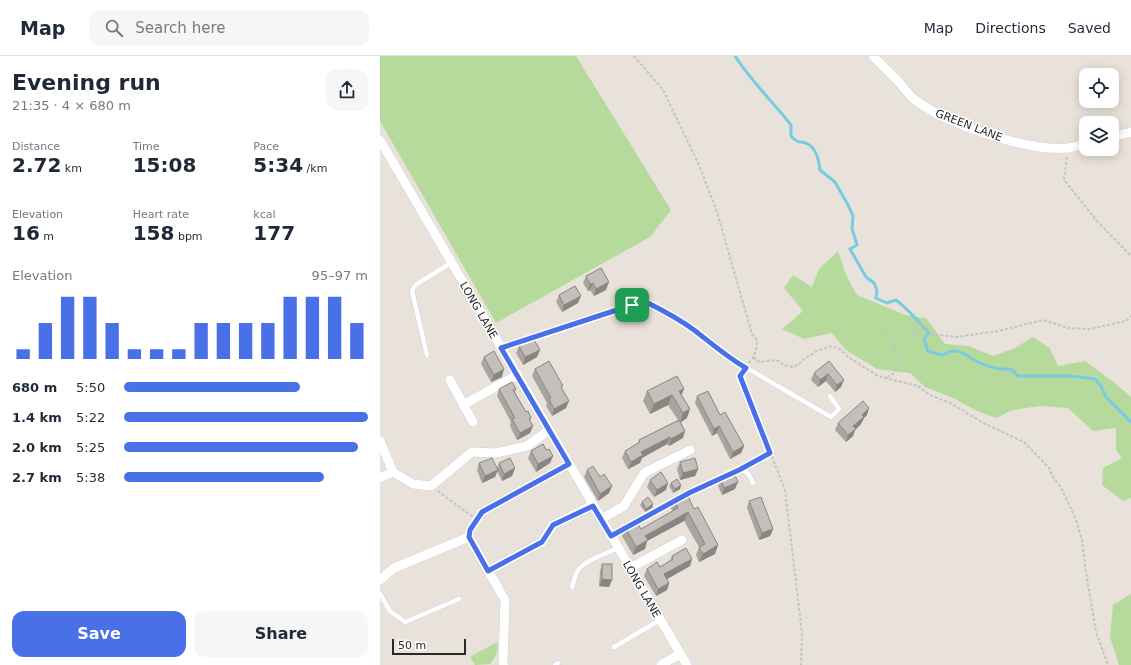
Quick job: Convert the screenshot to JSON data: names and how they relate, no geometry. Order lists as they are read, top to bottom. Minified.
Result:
{"streets":{"street":["GREEN LANE","LONG LANE"]},"scale_bar":"50 m","page":{"header":"Map","search":"Search here","nav":["Map","Directions","Saved"],"heading":["Evening run","21:35 · 4 × 680 m"],"stats":[["Distance","2.72 km"],["Time","15:08"],["Pace","5:34 /km"],["Elevation","16 m"],["Heart rate","158 bpm"],["kcal","177"]],"chart":["Elevation","95–97 m"],"list":[{"name":"680 m","note":"5:50"},{"name":"1.4 km","note":"5:22"},{"name":"2.0 km","note":"5:25"},{"name":"2.7 km","note":"5:38"}],"buttons":["Save","Share"],"scale":"50 m"}}
